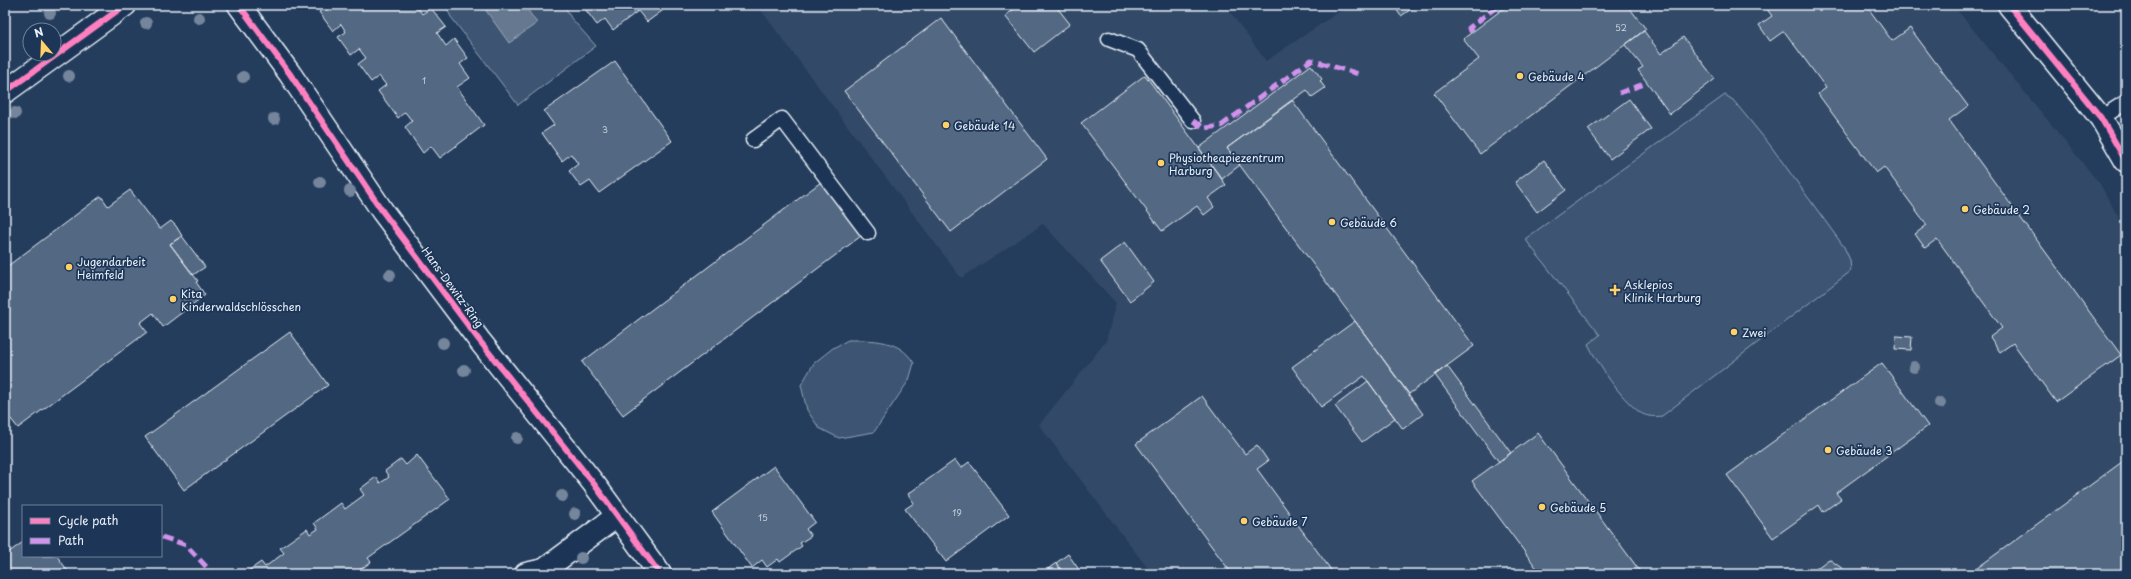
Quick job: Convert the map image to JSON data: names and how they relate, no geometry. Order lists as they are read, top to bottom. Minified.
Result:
{"streets":{"street":["Hans-Dewitz-Ring"]},"places":{"other":["Gebäude 4","Gebäude 14","Physiotheapiezentrum Harburg","Gebäude 2","Gebäude 6","Jugendarbeit Heimfeld","Kita Kinderwaldschlösschen","Zwei","Gebäude 3","Gebäude 5","Gebäude 7"],"health":["Asklepios Klinik Harburg"]},"house_numbers":["52","1","3","19","15"],"legend":["Cycle path","Path"],"north":"top"}
